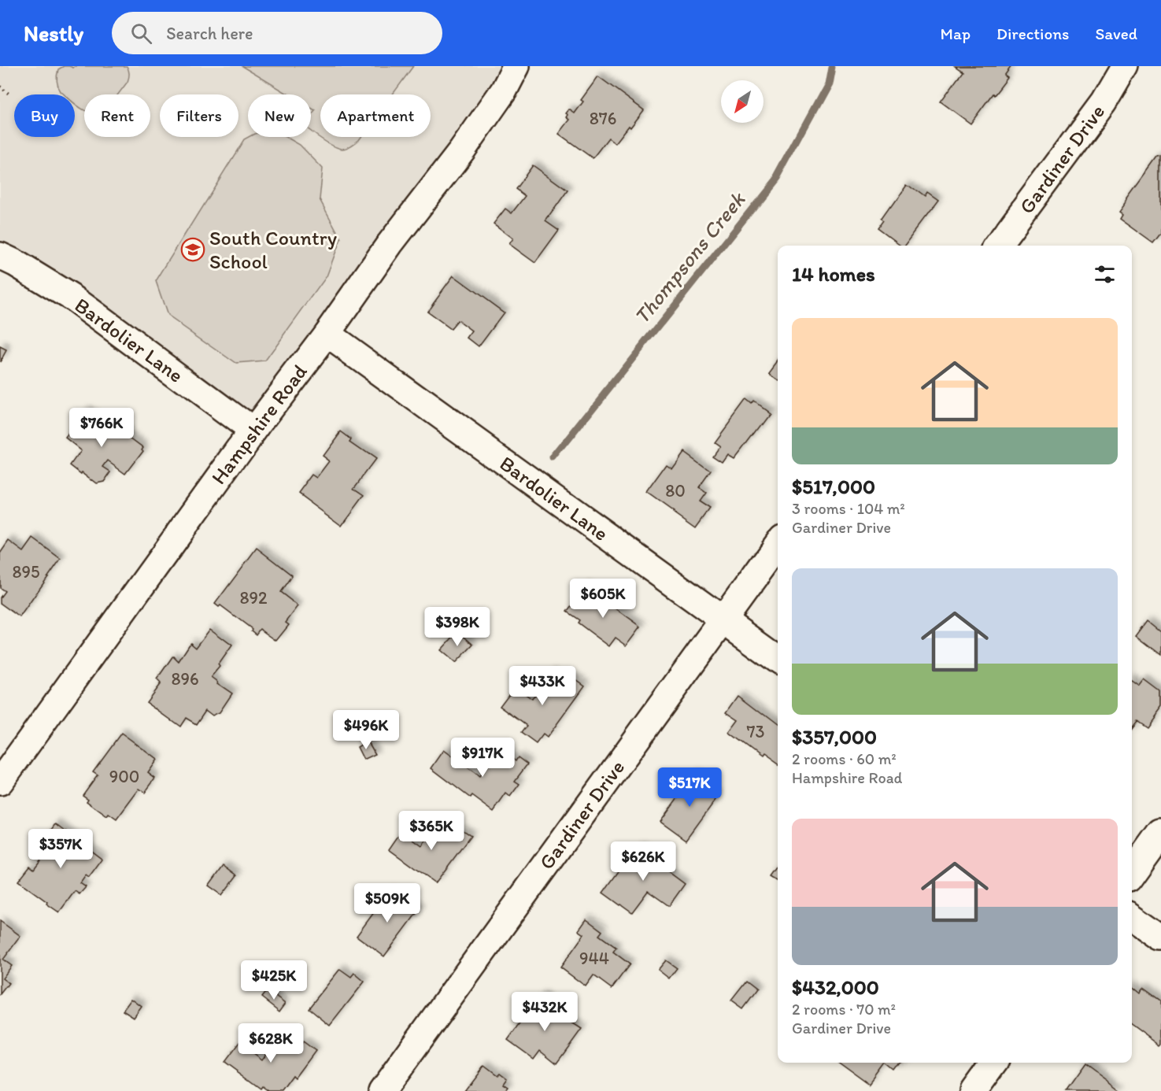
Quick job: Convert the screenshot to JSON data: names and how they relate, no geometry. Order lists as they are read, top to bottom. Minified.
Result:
{"streets":{"street":["Gardiner Drive","Bardolier Lane","Hampshire Road"]},"crossings":[["Gardiner Drive","Bardolier Lane"],["Bardolier Lane","Hampshire Road"]],"water":["Thompsons Creek"],"places":{"school or university":["South Country School"]},"house_numbers":["876","80","895","892","896","73","900","944"],"north":"bottom left","page":{"header":"Nestly","search":"Search here","nav":["Map","Directions","Saved"],"chip":["Buy","Rent","Filters","New","Apartment"],"heading":"14 homes","list":[{"name":"$517,000","note":"3 rooms · 104 m² · Gardiner Drive"},{"name":"$357,000","note":"2 rooms · 60 m² · Hampshire Road"},{"name":"$432,000","note":"2 rooms · 70 m² · Gardiner Drive"}],"price":["$766K","$605K","$398K","$433K","$496K","$917K","$517K","$365K","$357K","$626K","$509K","$425K","$432K","$628K"]}}
